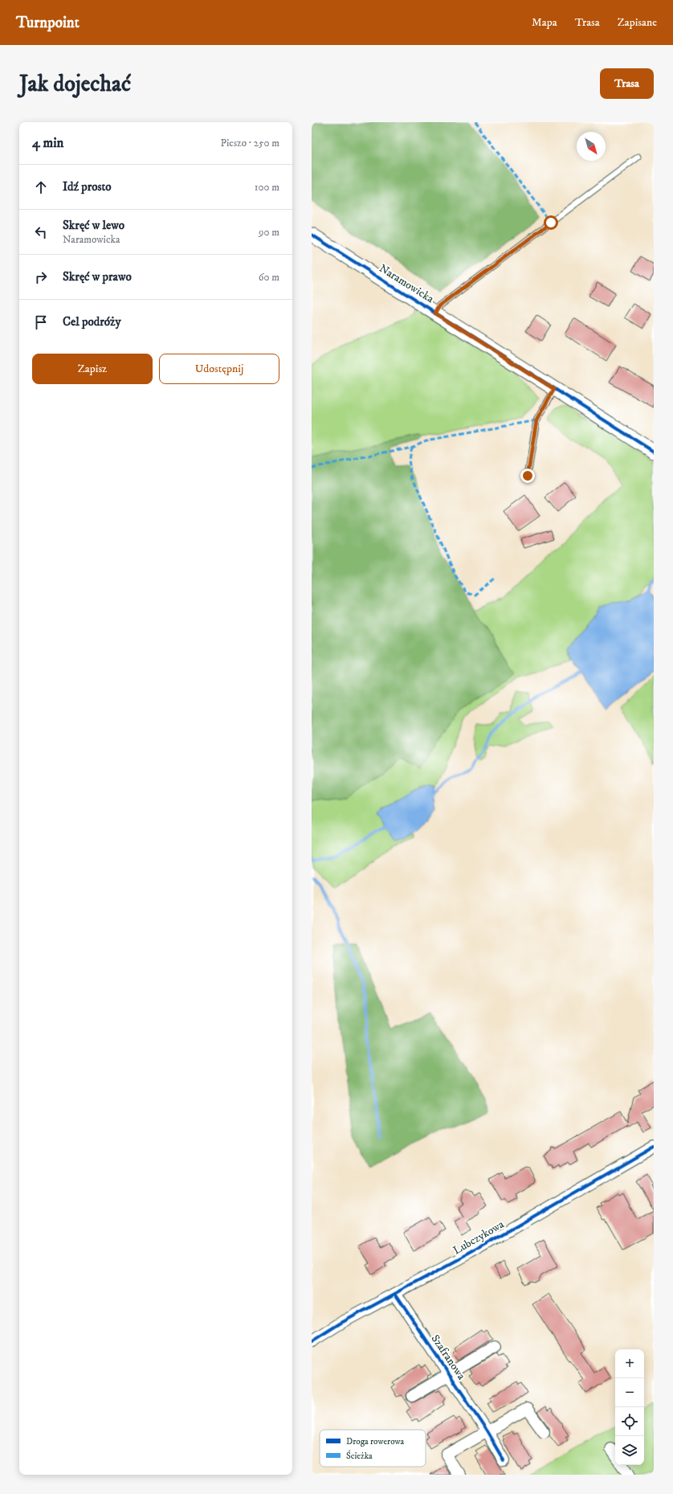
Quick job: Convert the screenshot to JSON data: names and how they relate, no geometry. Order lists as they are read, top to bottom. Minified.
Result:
{"streets":{"street":["Naramowicka","Lubczykowa","Szafranowa"]},"crossings":[["Lubczykowa","Szafranowa"]],"legend":["Droga rowerowa","Ścieżka"],"north":"bottom right","page":{"header":"Turnpoint","nav":["Mapa","Trasa","Zapisane"],"buttons":["Trasa",["Zapisz","Udostępnij"]],"title":"Jak dojechać","heading":["4 min","Pieszo · 250 m"],"list":[["Idź prosto","100 m"],["Skręć w lewo","Naramowicka","90 m"],["Skręć w prawo","60 m"],"Cel podróży"],"map_buttons":["+","−"]}}
